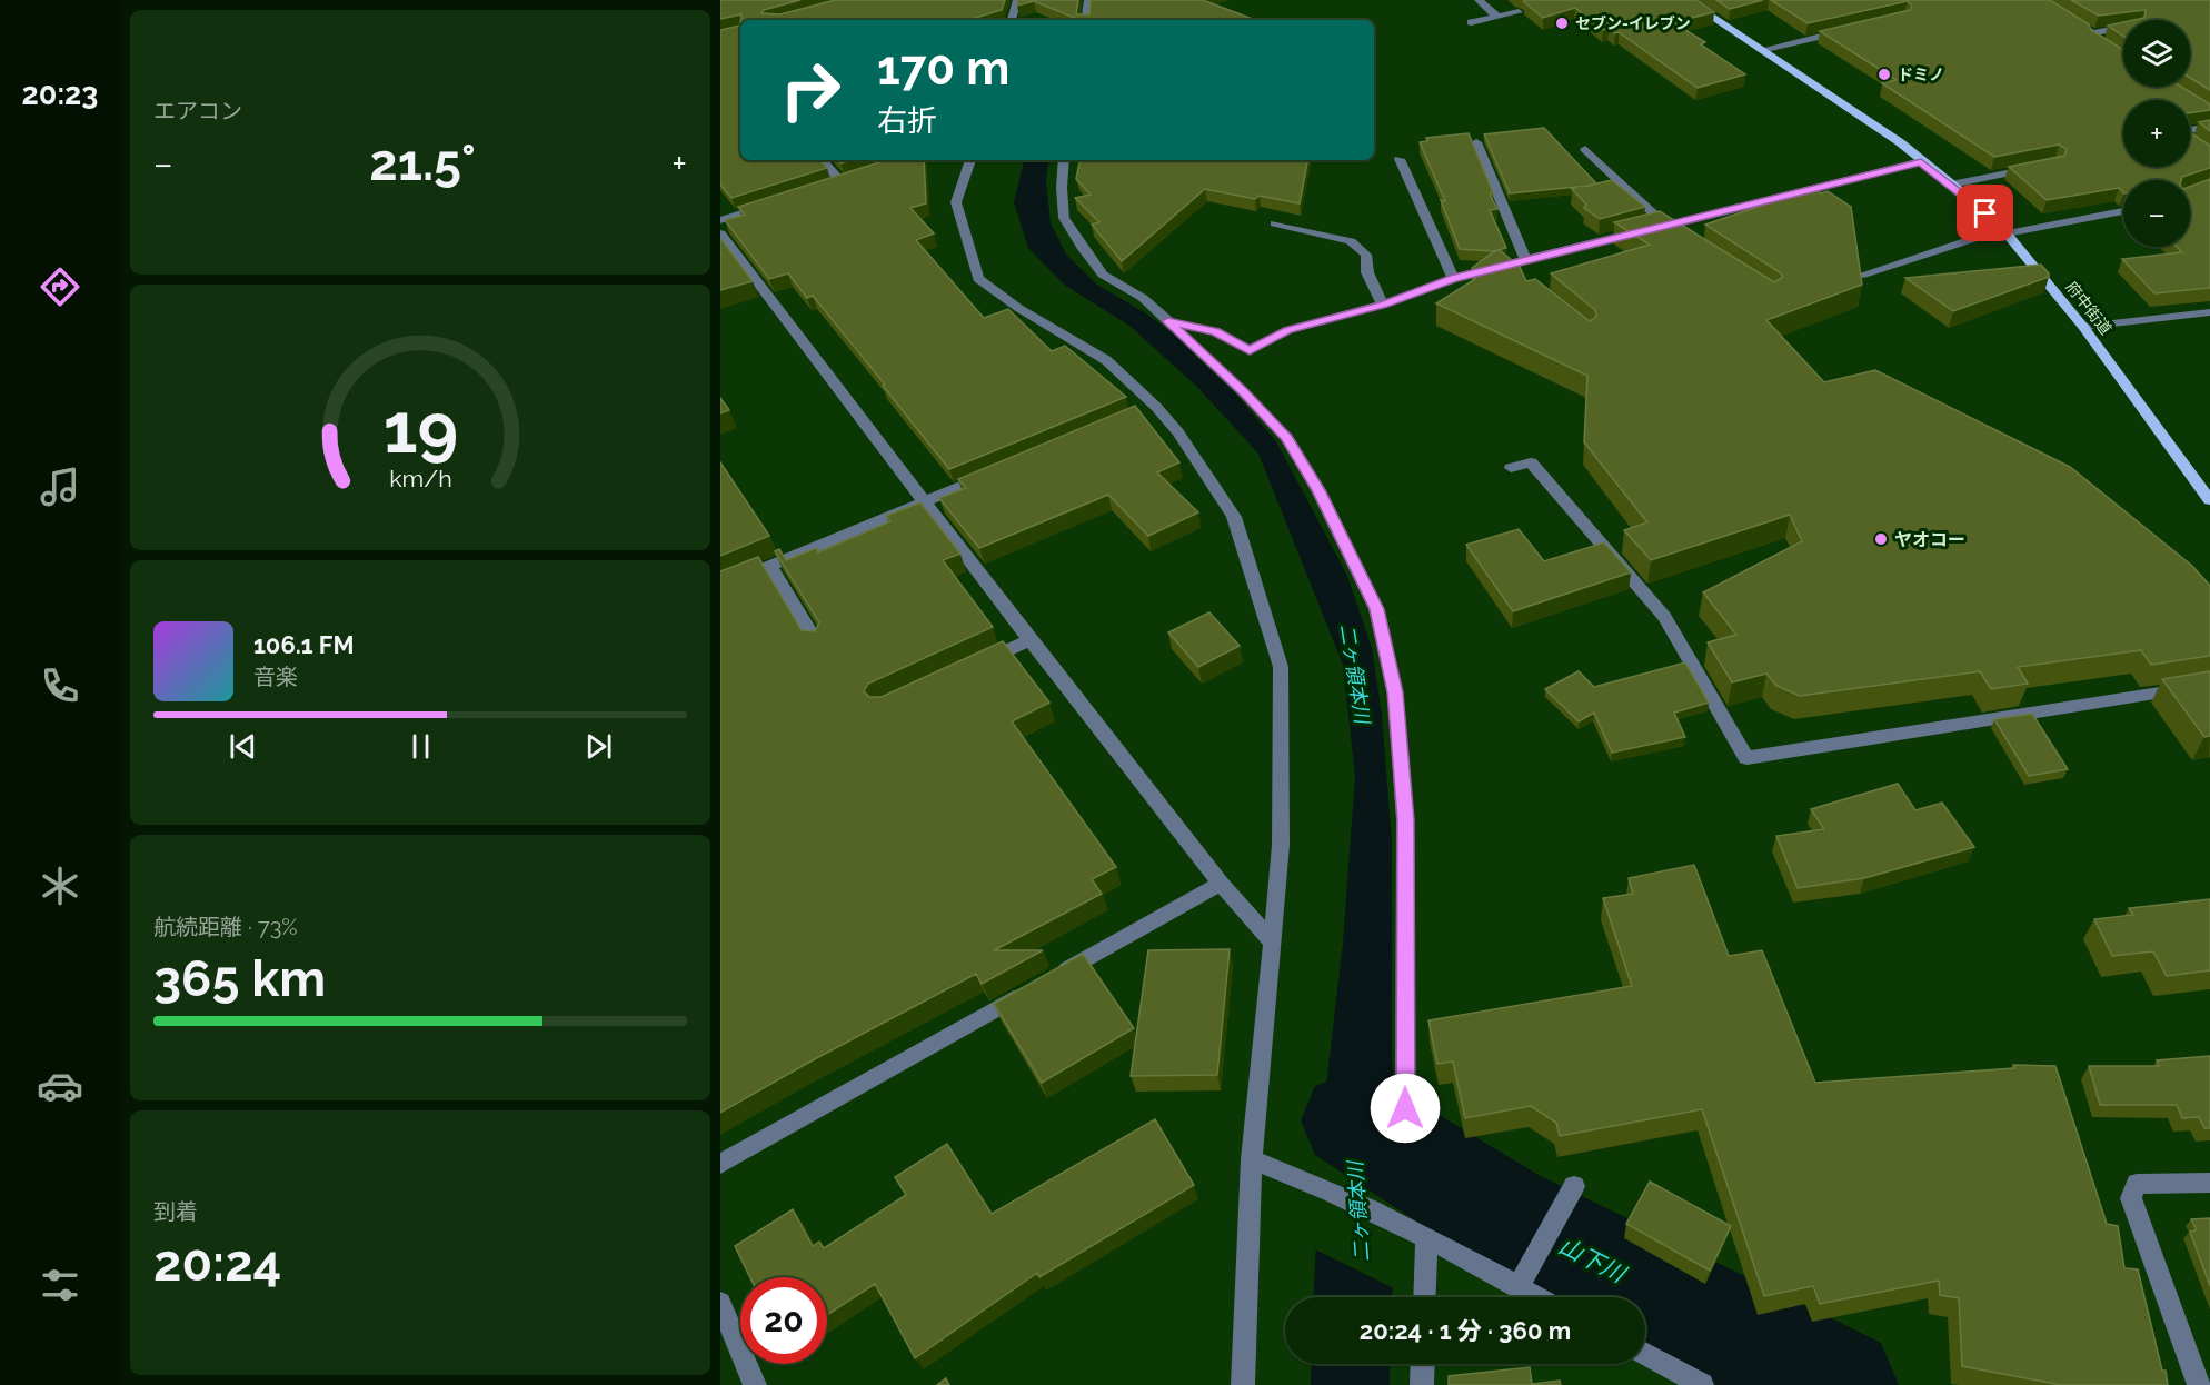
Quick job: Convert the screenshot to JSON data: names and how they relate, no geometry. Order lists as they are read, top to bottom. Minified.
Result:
{"streets":{"main road":["府中街道"]},"water":["二ヶ領本川","山下川"],"places":["セブン-イレブン","ドミノ","ヤオコー"],"page":{"tabs":"20:23","tile":["エアコン",["航続距離 · 73%","365 km"],["到着","20:24"]],"map_buttons":["+","−"],"turn":["170 m","右折"],"heat":["−","21.5°","+"],"song":["106.1 FM","音楽"],"limit":"20","trip":"20:24 · 1 分 · 360 m","gauge":["19","km/h"]}}
